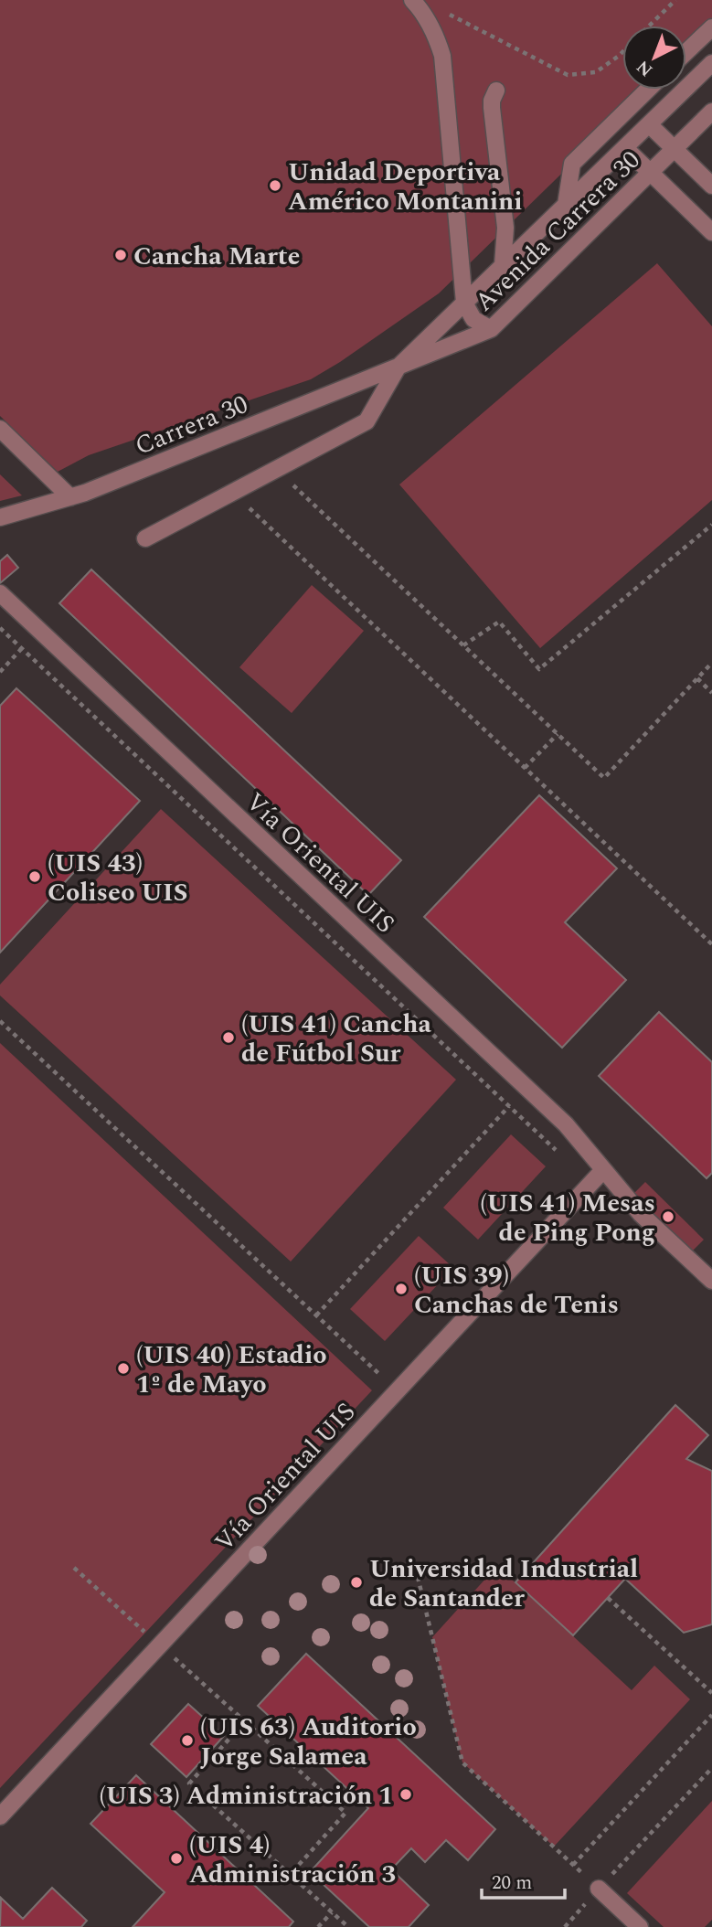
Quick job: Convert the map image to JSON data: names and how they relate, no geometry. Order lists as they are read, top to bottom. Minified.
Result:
{"streets":{"street":["Avenida Carrera 30","Carrera 30","Vía Oriental UIS"]},"crossings":[["Avenida Carrera 30","Carrera 30"]],"places":["Unidad Deportiva Américo Montanini","Cancha Marte","(UIS 43) Coliseo UIS","(UIS 41) Cancha de Fútbol Sur","(UIS 41) Mesas de Ping Pong","(UIS 39) Canchas de Tenis","(UIS 40) Estadio 1º de Mayo","Universidad Industrial de Santander","(UIS 63) Auditorio Jorge Salamea","(UIS 3) Administración 1","(UIS 4) Administración 3"],"scale_bar":"20 m","north":"bottom left"}
